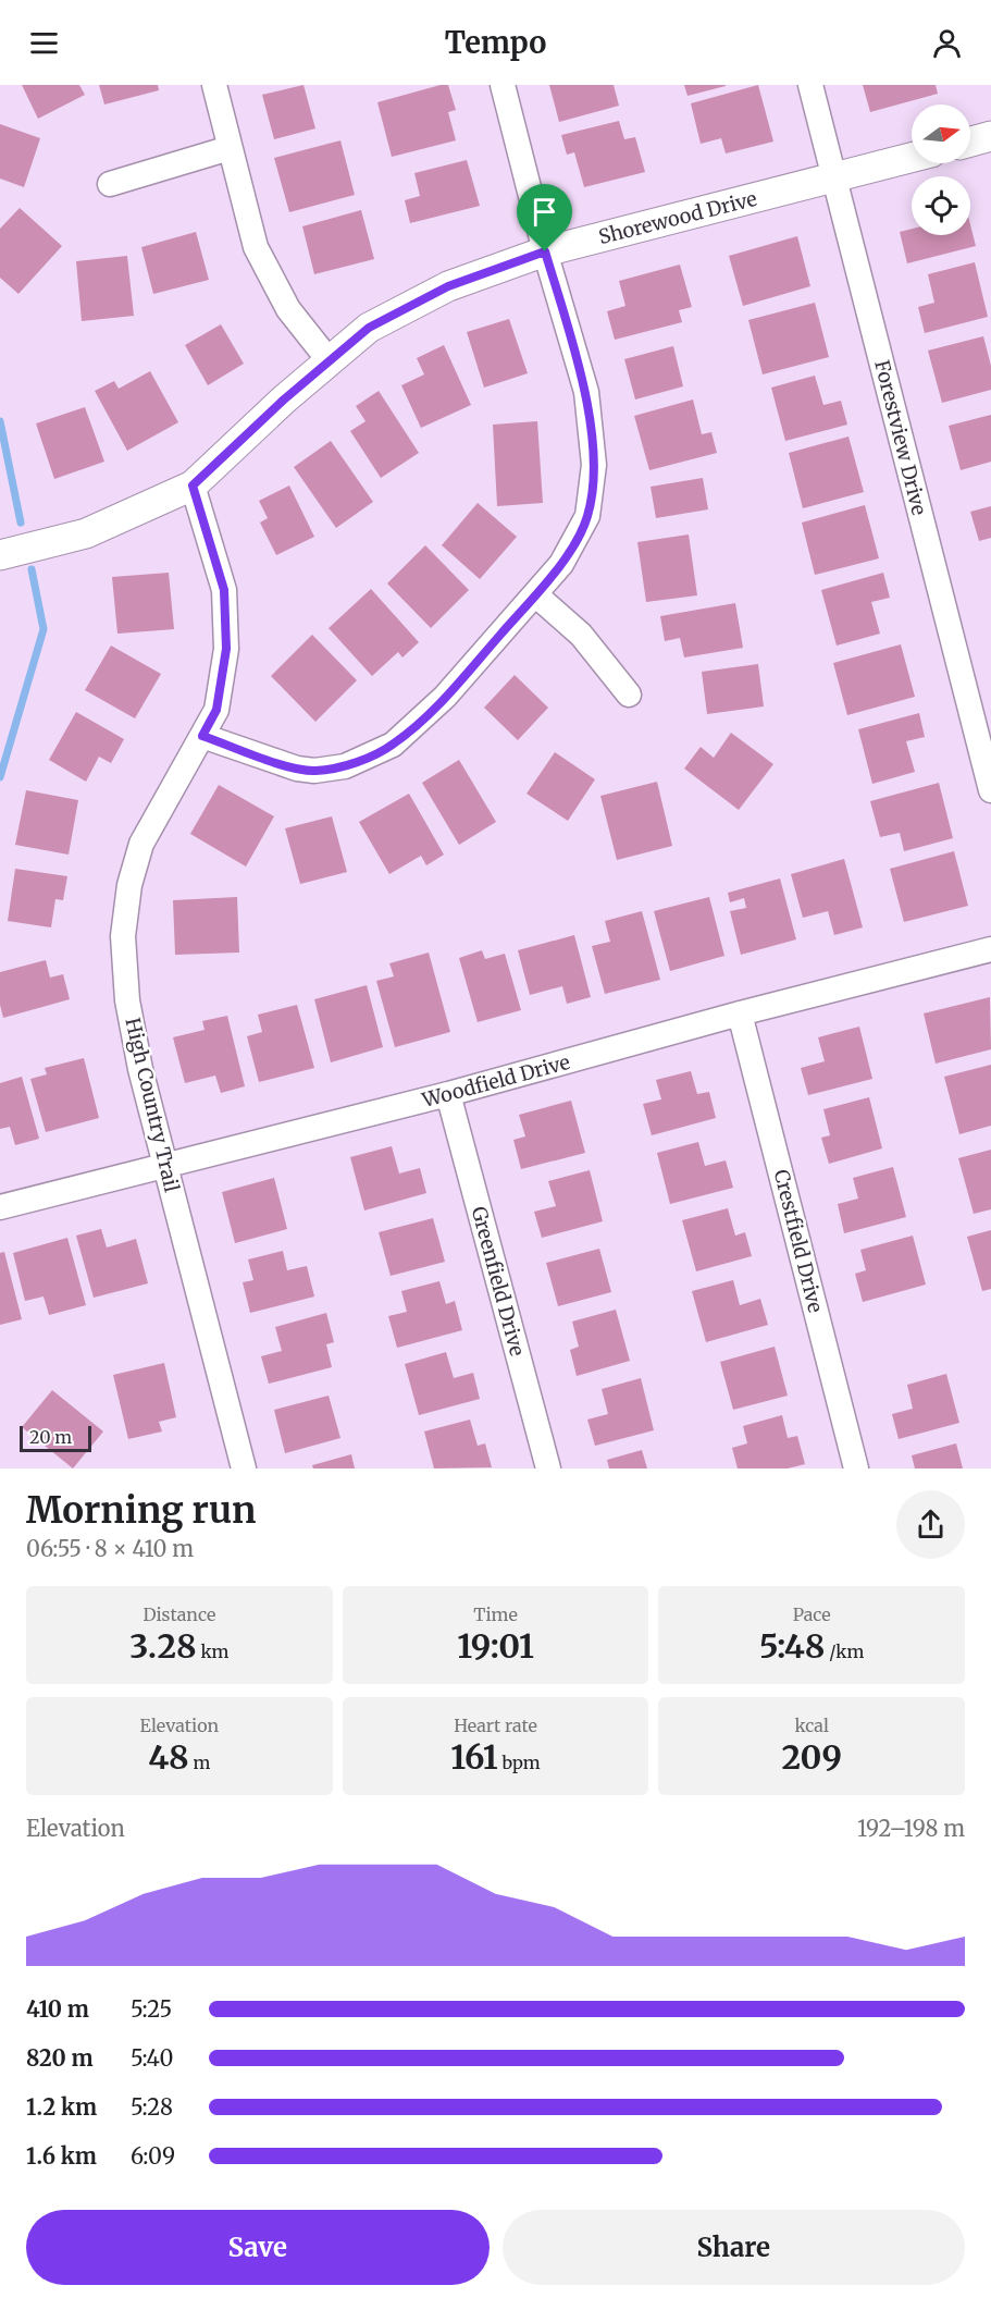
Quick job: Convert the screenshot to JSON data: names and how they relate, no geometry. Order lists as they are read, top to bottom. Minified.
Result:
{"streets":{"street":["Shorewood Drive","Forestview Drive","Woodfield Drive","High Country Trail","Crestfield Drive","Greenfield Drive"]},"crossings":[["Shorewood Drive","Forestview Drive"],["Shorewood Drive","High Country Trail"],["Woodfield Drive","High Country Trail"],["Woodfield Drive","Crestfield Drive"],["Woodfield Drive","Greenfield Drive"]],"scale_bar":"20 m","north":"right","page":{"header":"Tempo","scale":"20 m","heading":["Morning run","06:55 · 8 × 410 m"],"stats":[["Distance","3.28 km"],["Time","19:01"],["Pace","5:48 /km"],["Elevation","48 m"],["Heart rate","161 bpm"],["kcal","209"]],"chart":["Elevation","192–198 m"],"list":[{"name":"410 m","note":"5:25"},{"name":"820 m","note":"5:40"},{"name":"1.2 km","note":"5:28"},{"name":"1.6 km","note":"6:09"}],"buttons":["Save","Share"]}}
